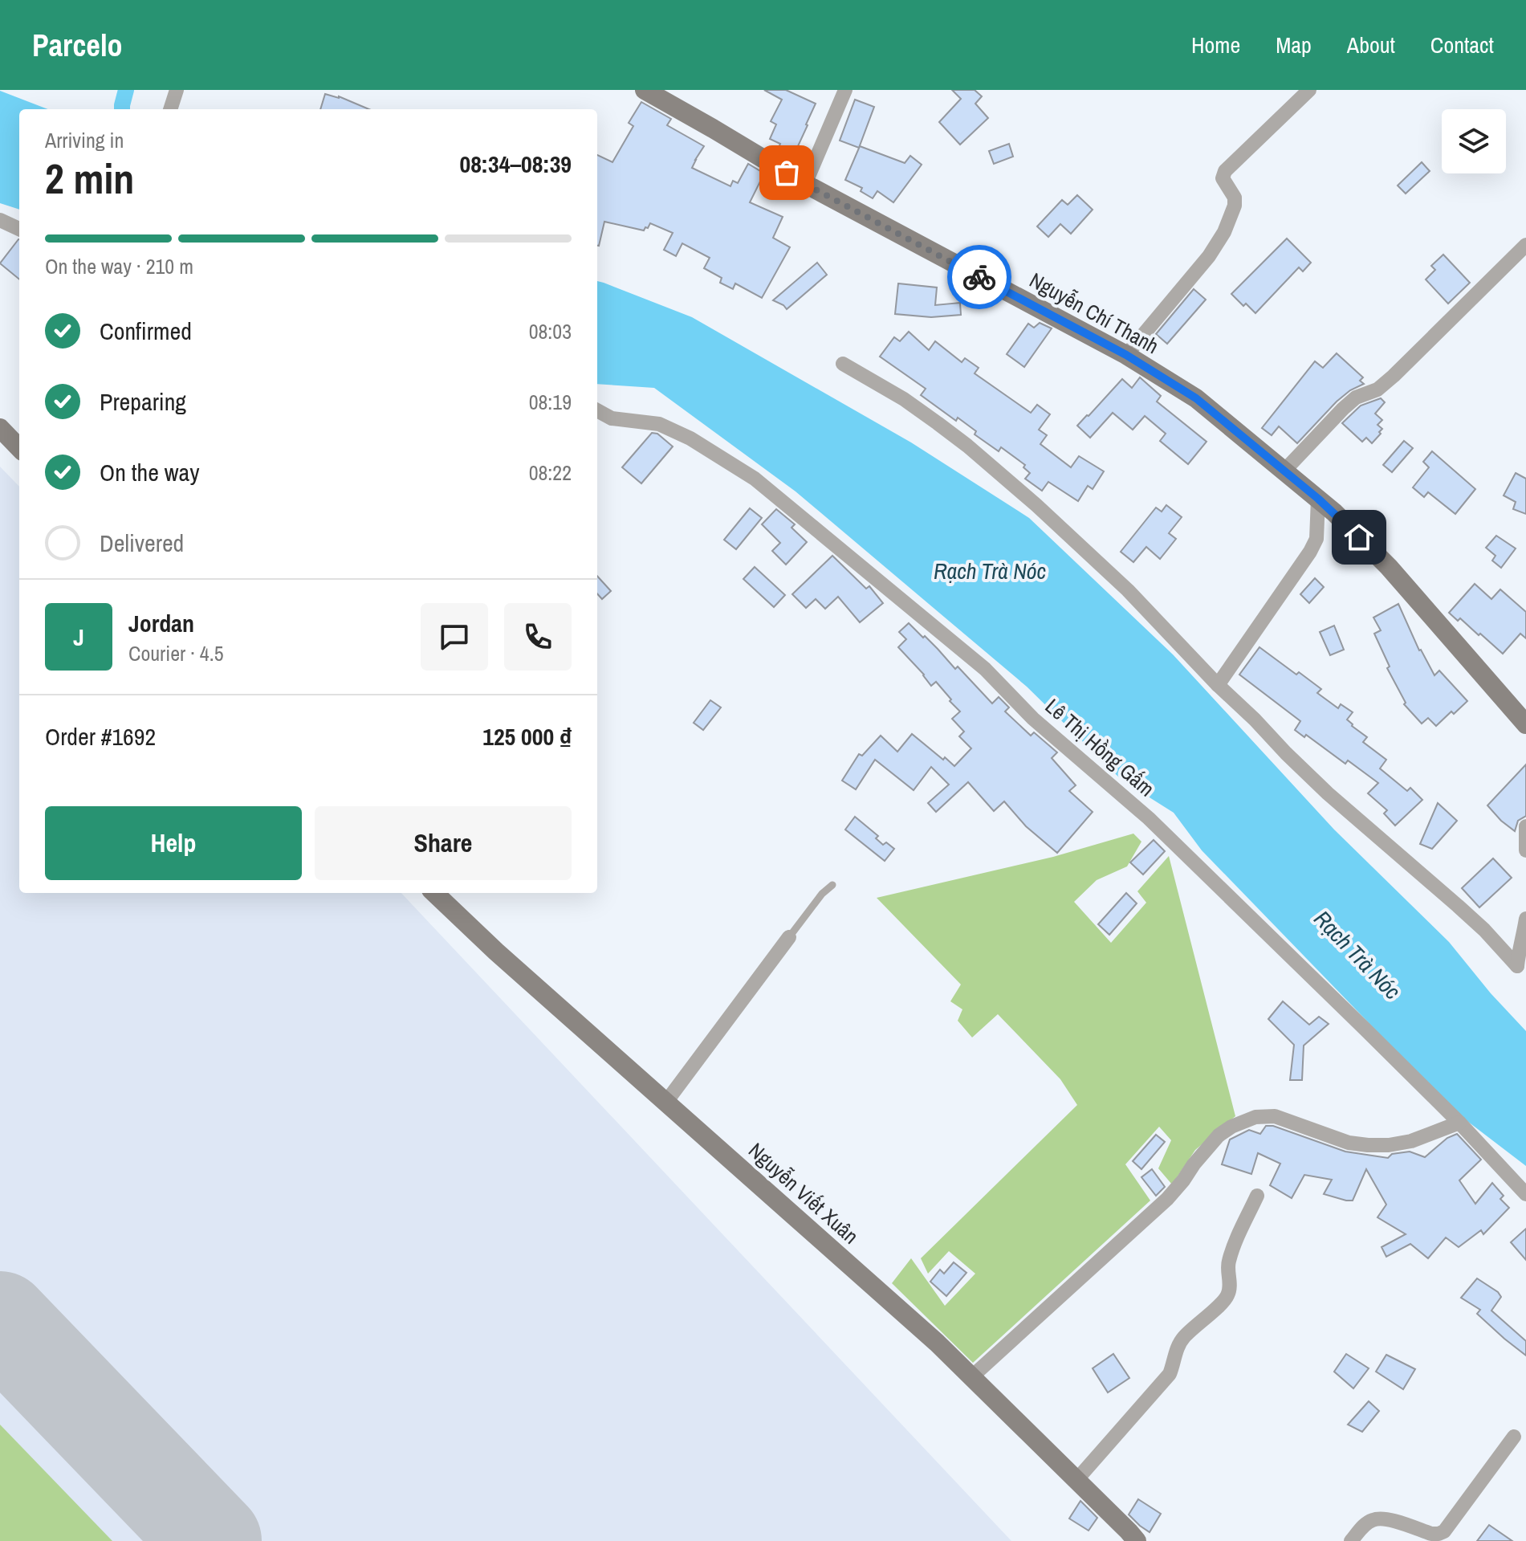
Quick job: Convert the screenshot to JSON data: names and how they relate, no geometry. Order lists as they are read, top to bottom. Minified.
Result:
{"streets":{"main road":["Nguyễn Chí Thanh","Nguyễn Viết Xuân"],"street":["Lê Thị Hồng Gấm"]},"water":["Rạch Trà Nóc"],"page":{"header":"Parcelo","nav":["Home","Map","About","Contact"],"heading":["2 min","Arriving in","08:34–08:39"],"panel":["Jordan","Courier · 4.5","Order #1692","125 000 ₫"],"bar":"On the way · 210 m","list":[["Confirmed","08:03"],["Preparing","08:19"],["On the way","08:22"],"Delivered"],"round":"J","buttons":["Help","Share"]}}
